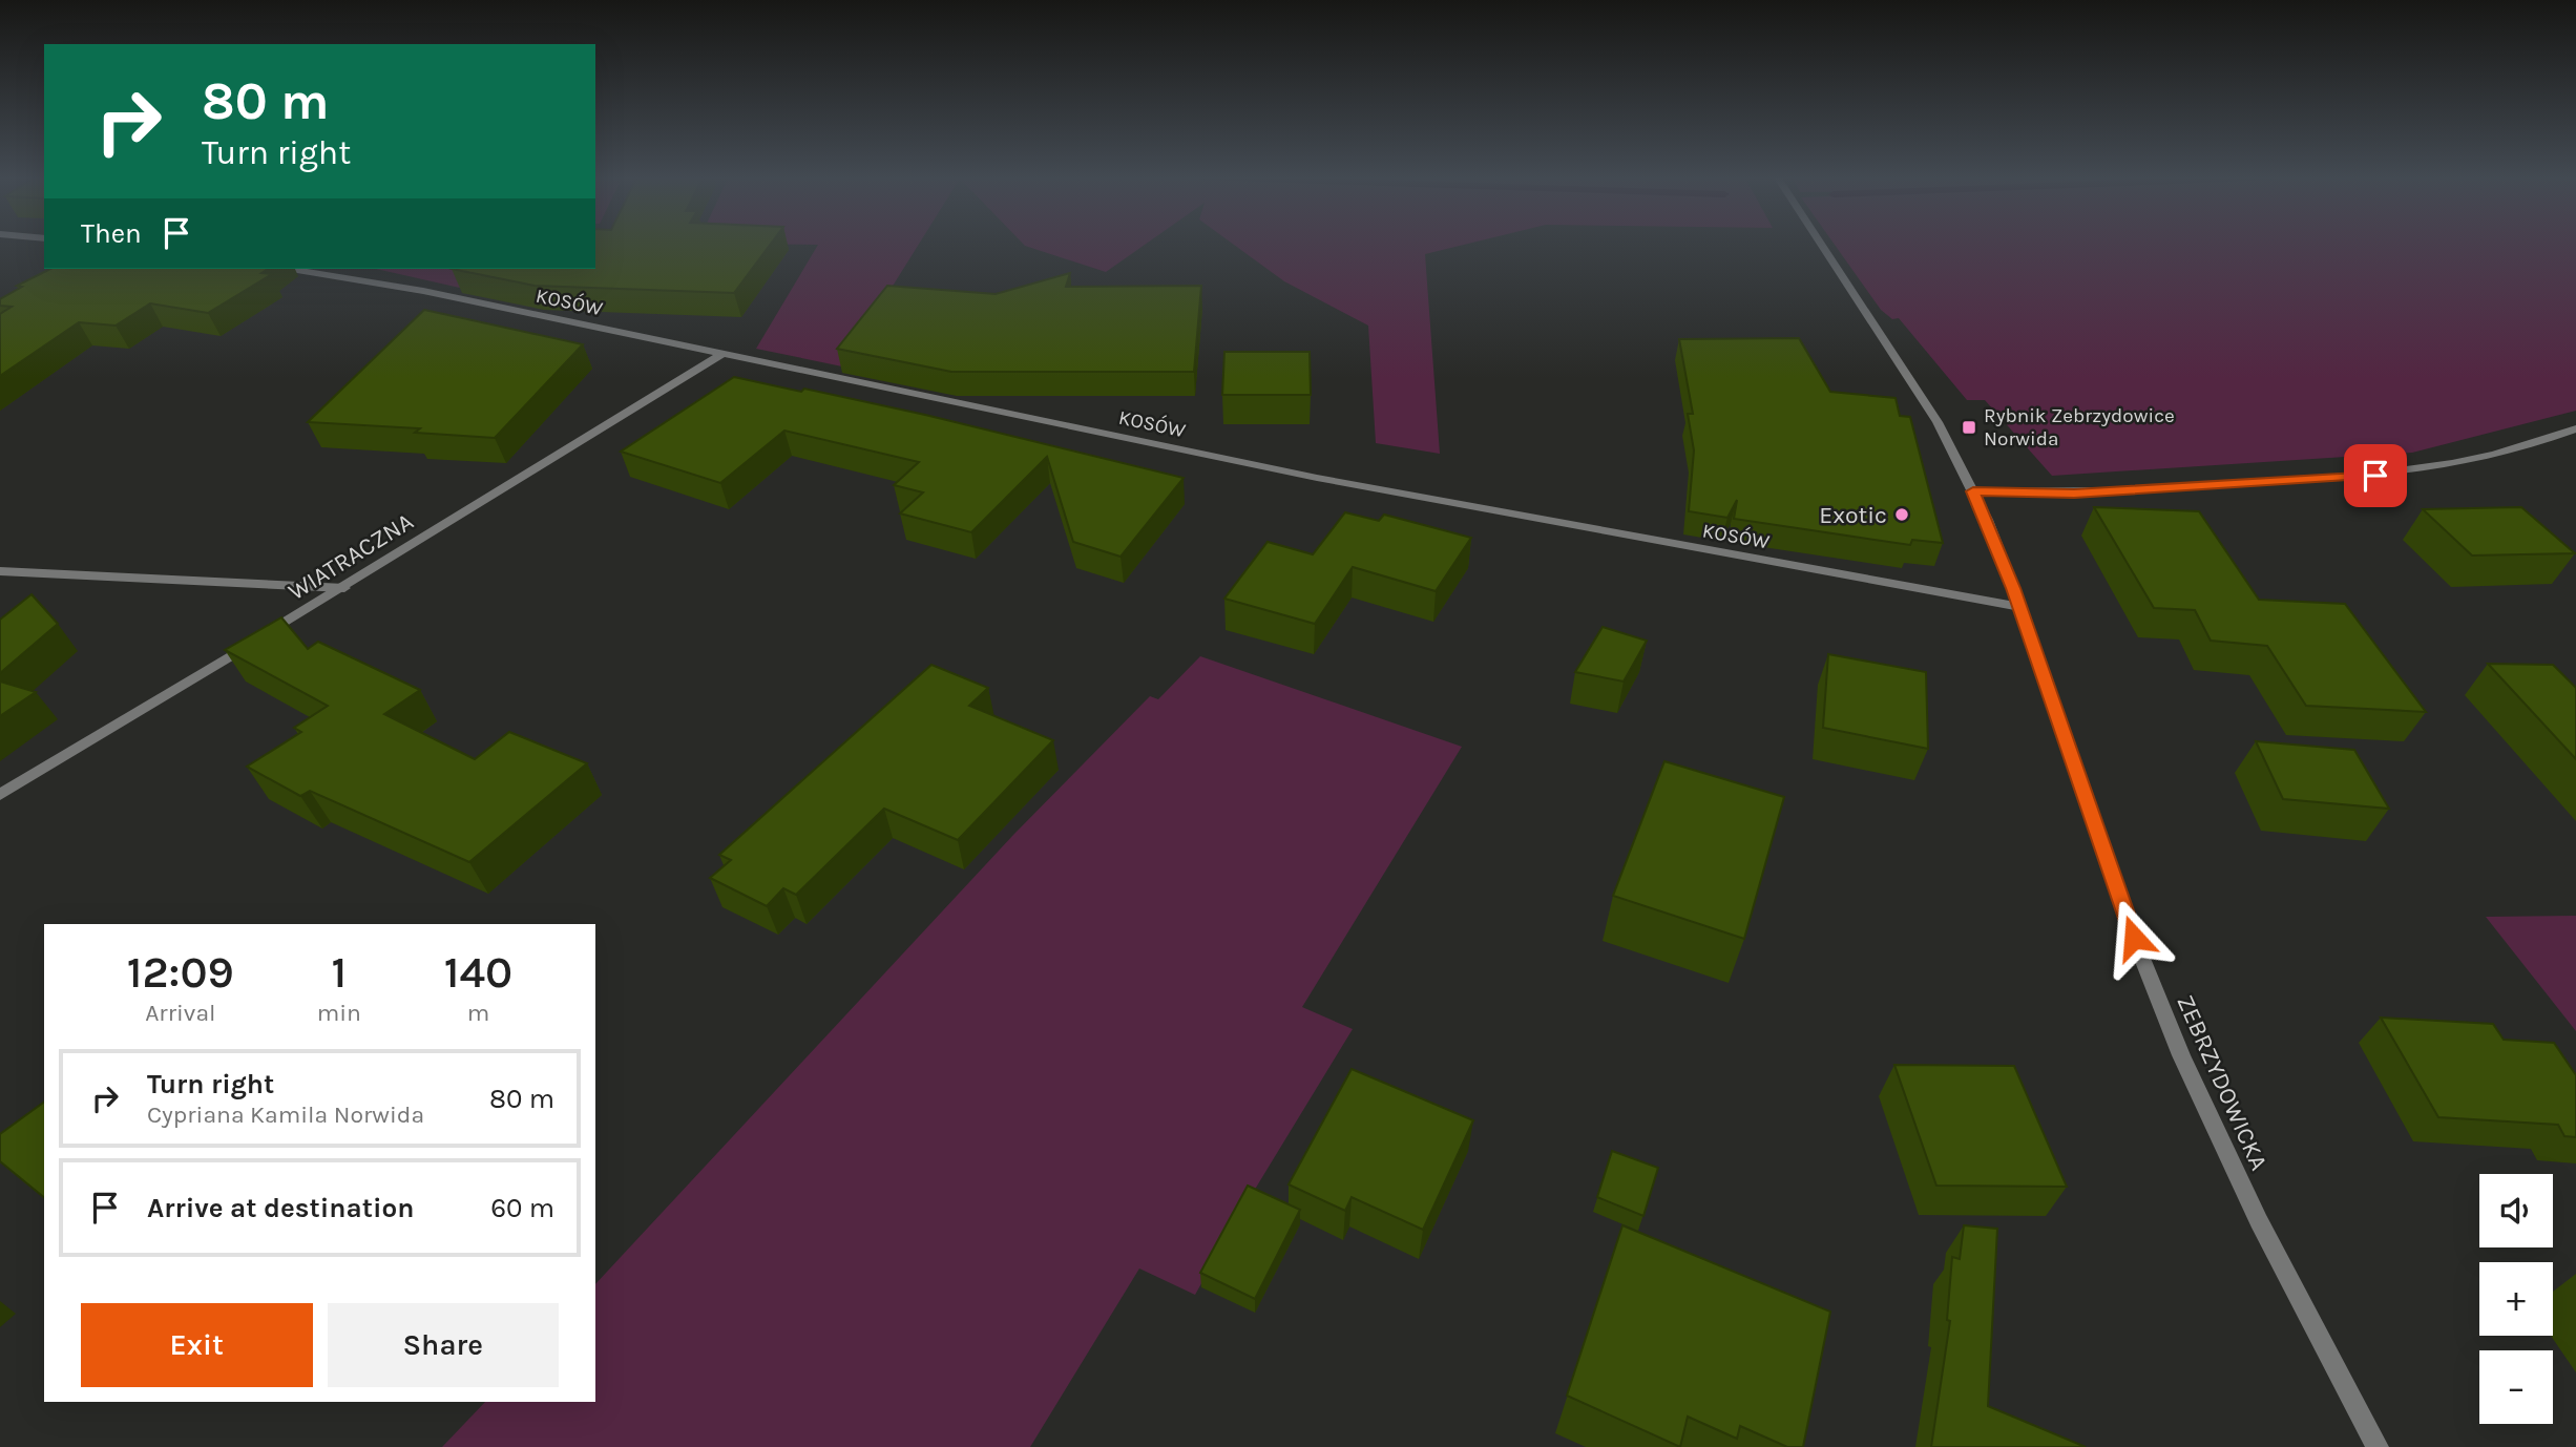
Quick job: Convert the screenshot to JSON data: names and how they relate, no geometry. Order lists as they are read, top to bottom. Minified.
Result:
{"streets":{"street":["KOSÓW","WIATRACZNA","ZEBRZYDOWICKA"]},"crossings":[["KOSÓW","WIATRACZNA"],["KOSÓW","ZEBRZYDOWICKA"]],"places":{"transit":["Rybnik Zebrzydowice Norwida"],"other":["Exotic"]},"page":{"turn":["80 m","Turn right"],"then":"Then","eta":["12:09","Arrival","1","min","140","m"],"list":[{"name":"Turn right","note":"Cypriana Kamila Norwida","value":"80 m"},{"name":"Arrive at destination","value":"60 m"}],"map_buttons":["+","−"],"buttons":["Exit","Share"]}}
